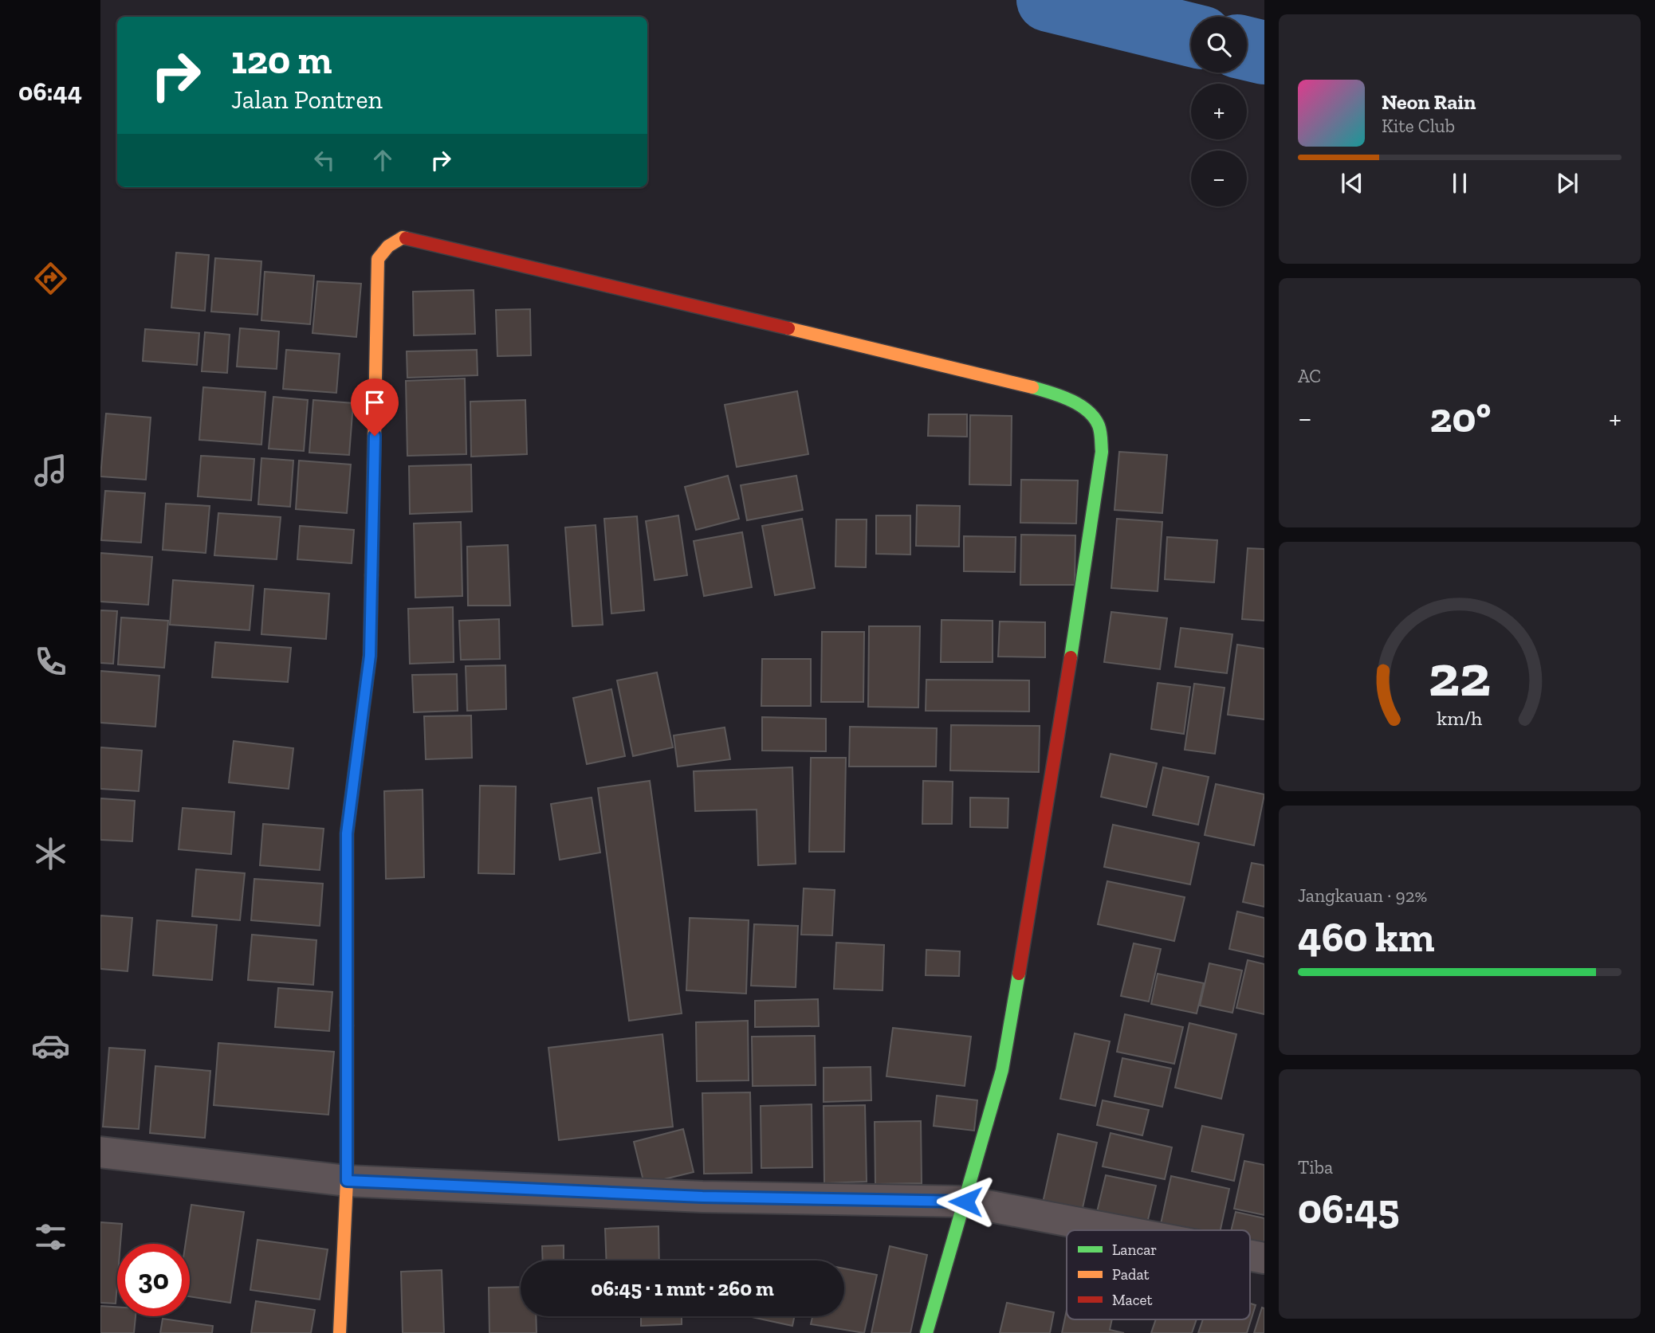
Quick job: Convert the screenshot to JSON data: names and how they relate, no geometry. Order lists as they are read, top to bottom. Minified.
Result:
{"legend":["Lancar","Padat","Macet"],"page":{"tabs":"06:44","map_buttons":["+","−"],"turn":["120 m","Jalan Pontren"],"song":["Neon Rain","Kite Club"],"tile":["AC",["Jangkauan · 92%","460 km"],["Tiba","06:45"]],"heat":["−","20°","+"],"limit":"30","trip":"06:45 · 1 mnt · 260 m","gauge":["22","km/h"]}}
